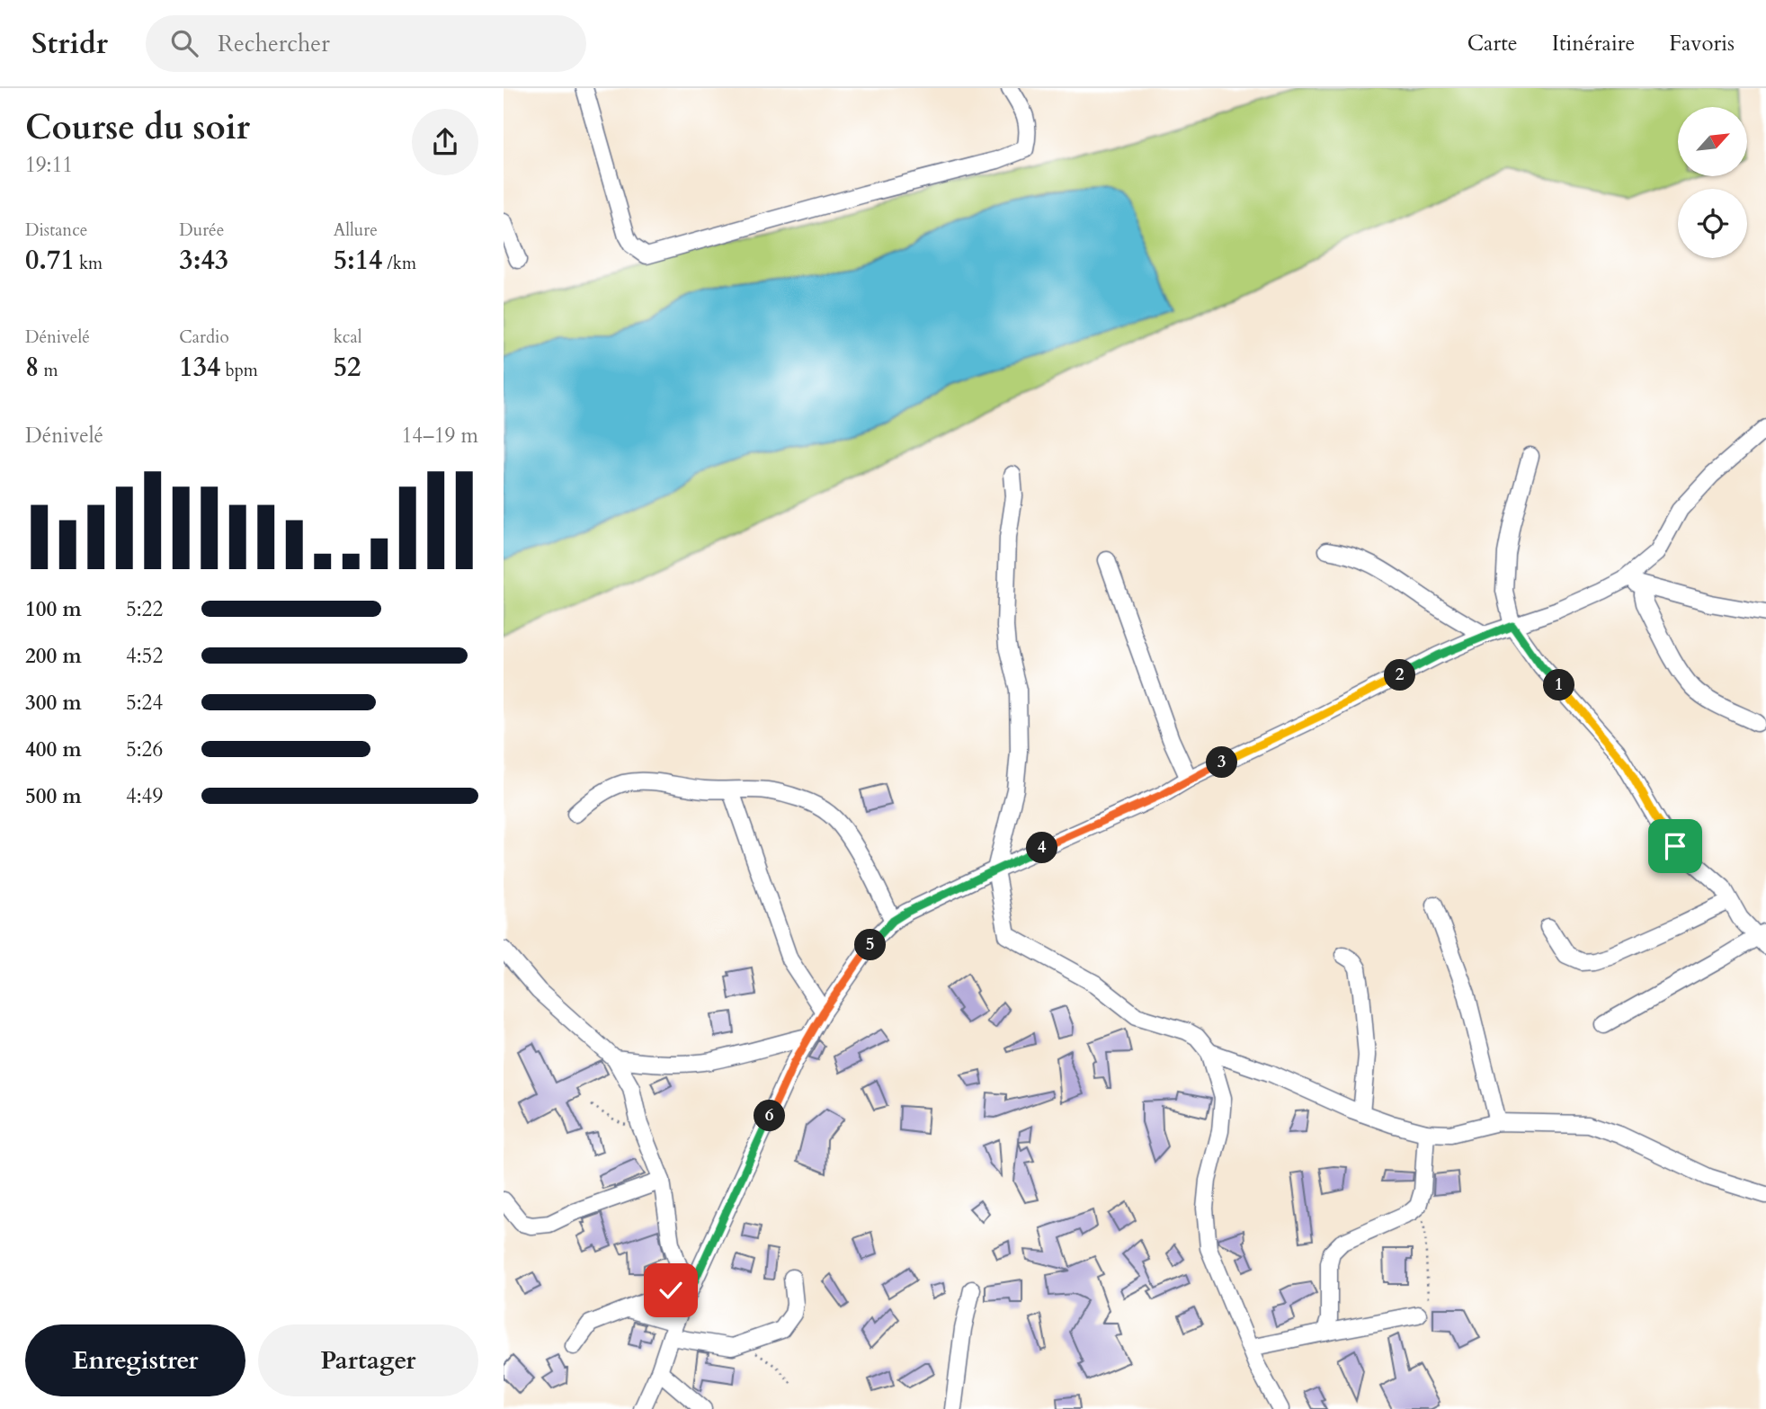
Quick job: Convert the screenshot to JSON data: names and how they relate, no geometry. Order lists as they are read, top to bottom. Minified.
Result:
{"north":"top right","page":{"header":"Stridr","search":"Rechercher","nav":["Carte","Itinéraire","Favoris"],"heading":["Course du soir","19:11"],"stats":[["Distance","0.71 km"],["Durée","3:43"],["Allure","5:14 /km"],["Dénivelé","8 m"],["Cardio","134 bpm"],["kcal","52"]],"chart":["Dénivelé","14–19 m"],"list":[{"name":"100 m","note":"5:22"},{"name":"200 m","note":"4:52"},{"name":"300 m","note":"5:24"},{"name":"400 m","note":"5:26"},{"name":"500 m","note":"4:49"}],"pins":["2","1","3","4","5","6"],"buttons":["Enregistrer","Partager"]}}
